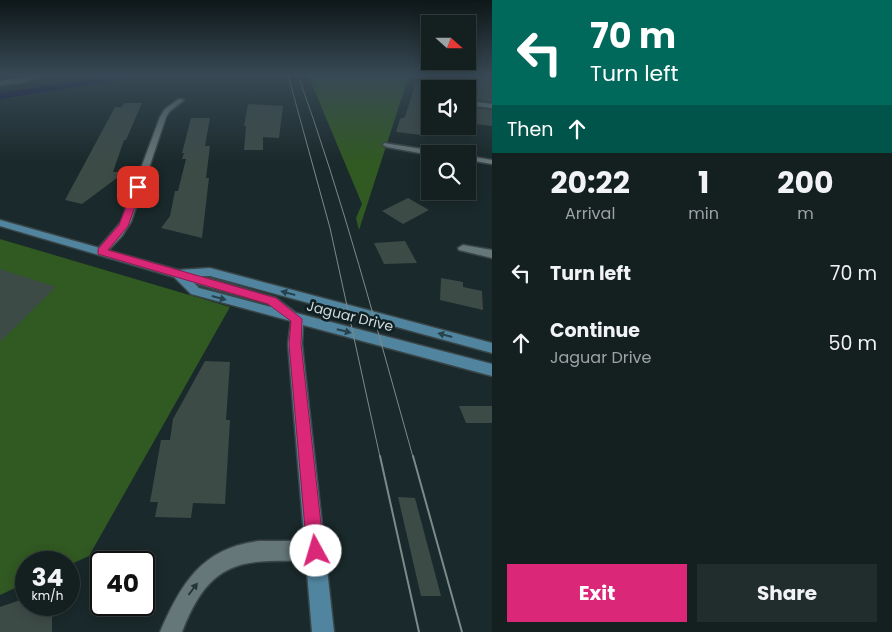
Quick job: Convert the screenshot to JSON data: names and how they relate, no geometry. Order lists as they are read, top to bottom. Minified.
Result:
{"streets":{"main road":["Jaguar Drive"]},"north":"right","page":{"turn":["70 m","Turn left"],"then":"Then","eta":["20:22","Arrival","1","min","200","m"],"list":[{"name":"Turn left","value":"70 m"},{"name":"Continue","note":"Jaguar Drive","value":"50 m"}],"speed":"34 km/h","limit":"40","buttons":["Exit","Share"]}}
